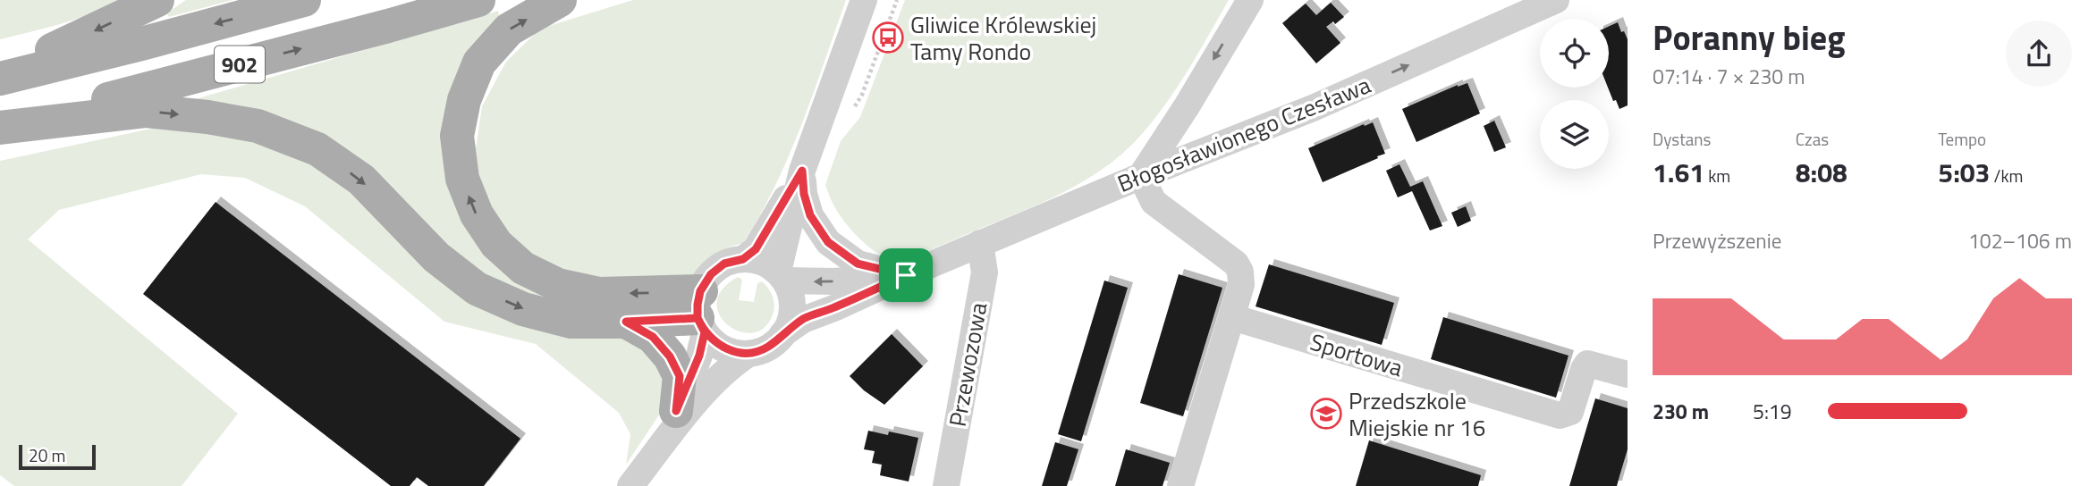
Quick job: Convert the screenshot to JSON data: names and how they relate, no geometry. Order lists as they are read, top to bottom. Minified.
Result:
{"streets":{"main road":["902"],"street":["Błogosławionego Czesława","Sportowa","Przewozowa"]},"crossings":[["Błogosławionego Czesława","Przewozowa"]],"one_way":["Błogosławionego Czesława"],"places":{"bus stop":["Gliwice Królewskiej Tamy Rondo"],"school or university":["Przedszkole Miejskie nr 16"]},"scale_bar":"20 m","page":{"heading":["Poranny bieg","07:14 · 7 × 230 m"],"stats":[["Dystans","1.61 km"],["Czas","8:08"],["Tempo","5:03 /km"]],"chart":["Przewyższenie","102–106 m"],"list":[{"name":"230 m","note":"5:19"}],"scale":"20 m"}}
